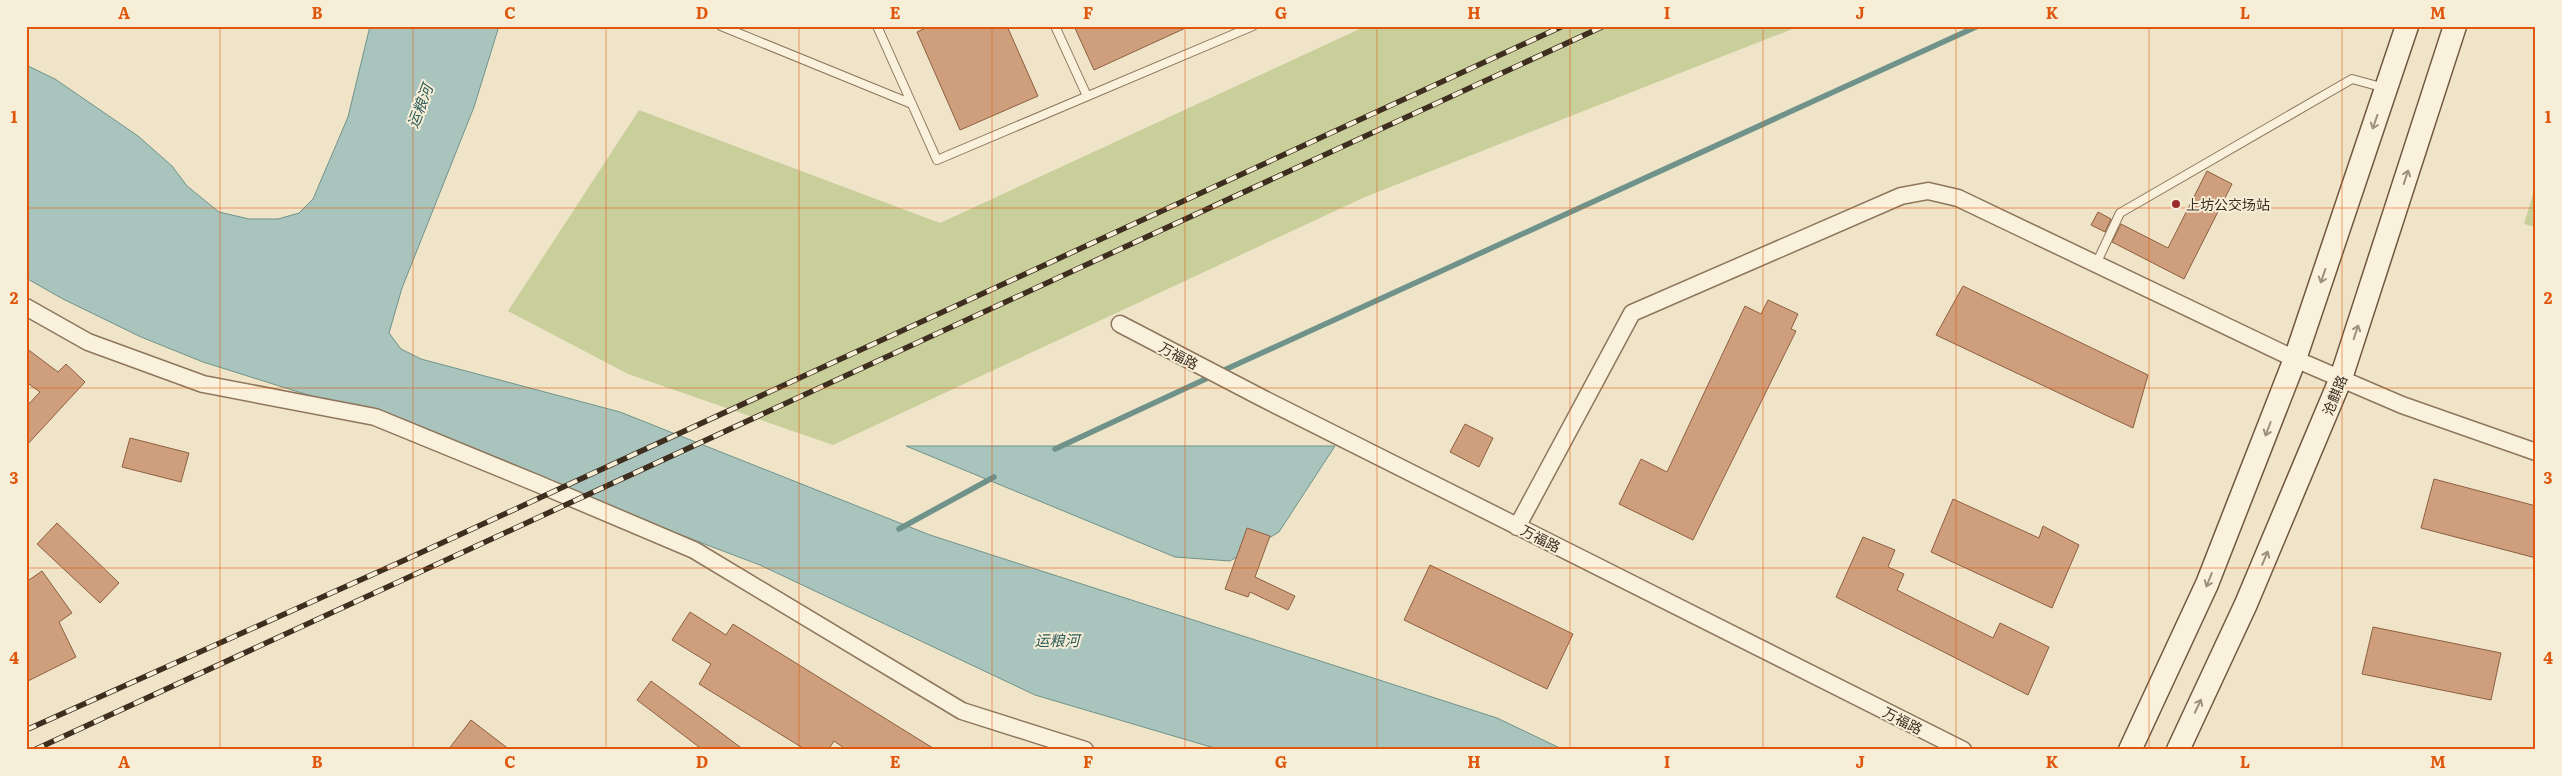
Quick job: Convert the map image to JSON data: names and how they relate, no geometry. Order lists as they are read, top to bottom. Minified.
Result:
{"streets":{"main road":["沧麒路"],"street":["万福路"]},"water":["运粮河"],"places":["上坊公交场站"],"grid":{"columns":["A","B","C","D","E","F","G","H","I","J","K","L","M"],"rows":["1","2","3","4"]}}
